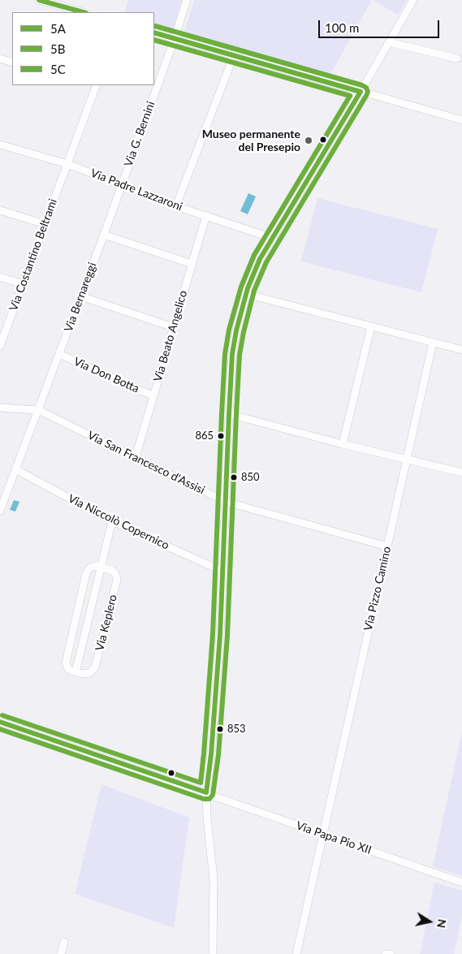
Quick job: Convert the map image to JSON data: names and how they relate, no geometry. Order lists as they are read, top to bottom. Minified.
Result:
{"streets":{"street":["Via G. Bernini","Via Padre Lazzaroni","Via Costantino Beltrami","Via Bernareggi","Via Beato Angelico","Via Don Botta","Via San Francesco d'Assisi","Via Niccolò Copernico","Via Pizzo Camino","Via Keplero","Via Papa Pio XII"]},"crossings":[["Via G. Bernini","Via Padre Lazzaroni"],["Via G. Bernini","Via Bernareggi"],["Via Padre Lazzaroni","Via Costantino Beltrami"],["Via Padre Lazzaroni","Via Bernareggi"],["Via Padre Lazzaroni","Via Beato Angelico"],["Via Bernareggi","Via Don Botta"],["Via Bernareggi","Via San Francesco d'Assisi"],["Via Bernareggi","Via Niccolò Copernico"],["Via Beato Angelico","Via Don Botta"],["Via Beato Angelico","Via San Francesco d'Assisi"],["Via San Francesco d'Assisi","Via Pizzo Camino"],["Via Niccolò Copernico","Via Keplero"],["Via Pizzo Camino","Via Papa Pio XII"]],"places":["Museo permanente del Presepio","865","850","853"],"lines":["transit line 5A","transit line 5B","transit line 5C"],"legend":["5A","5B","5C"],"scale_bar":"100 m","north":"right"}
